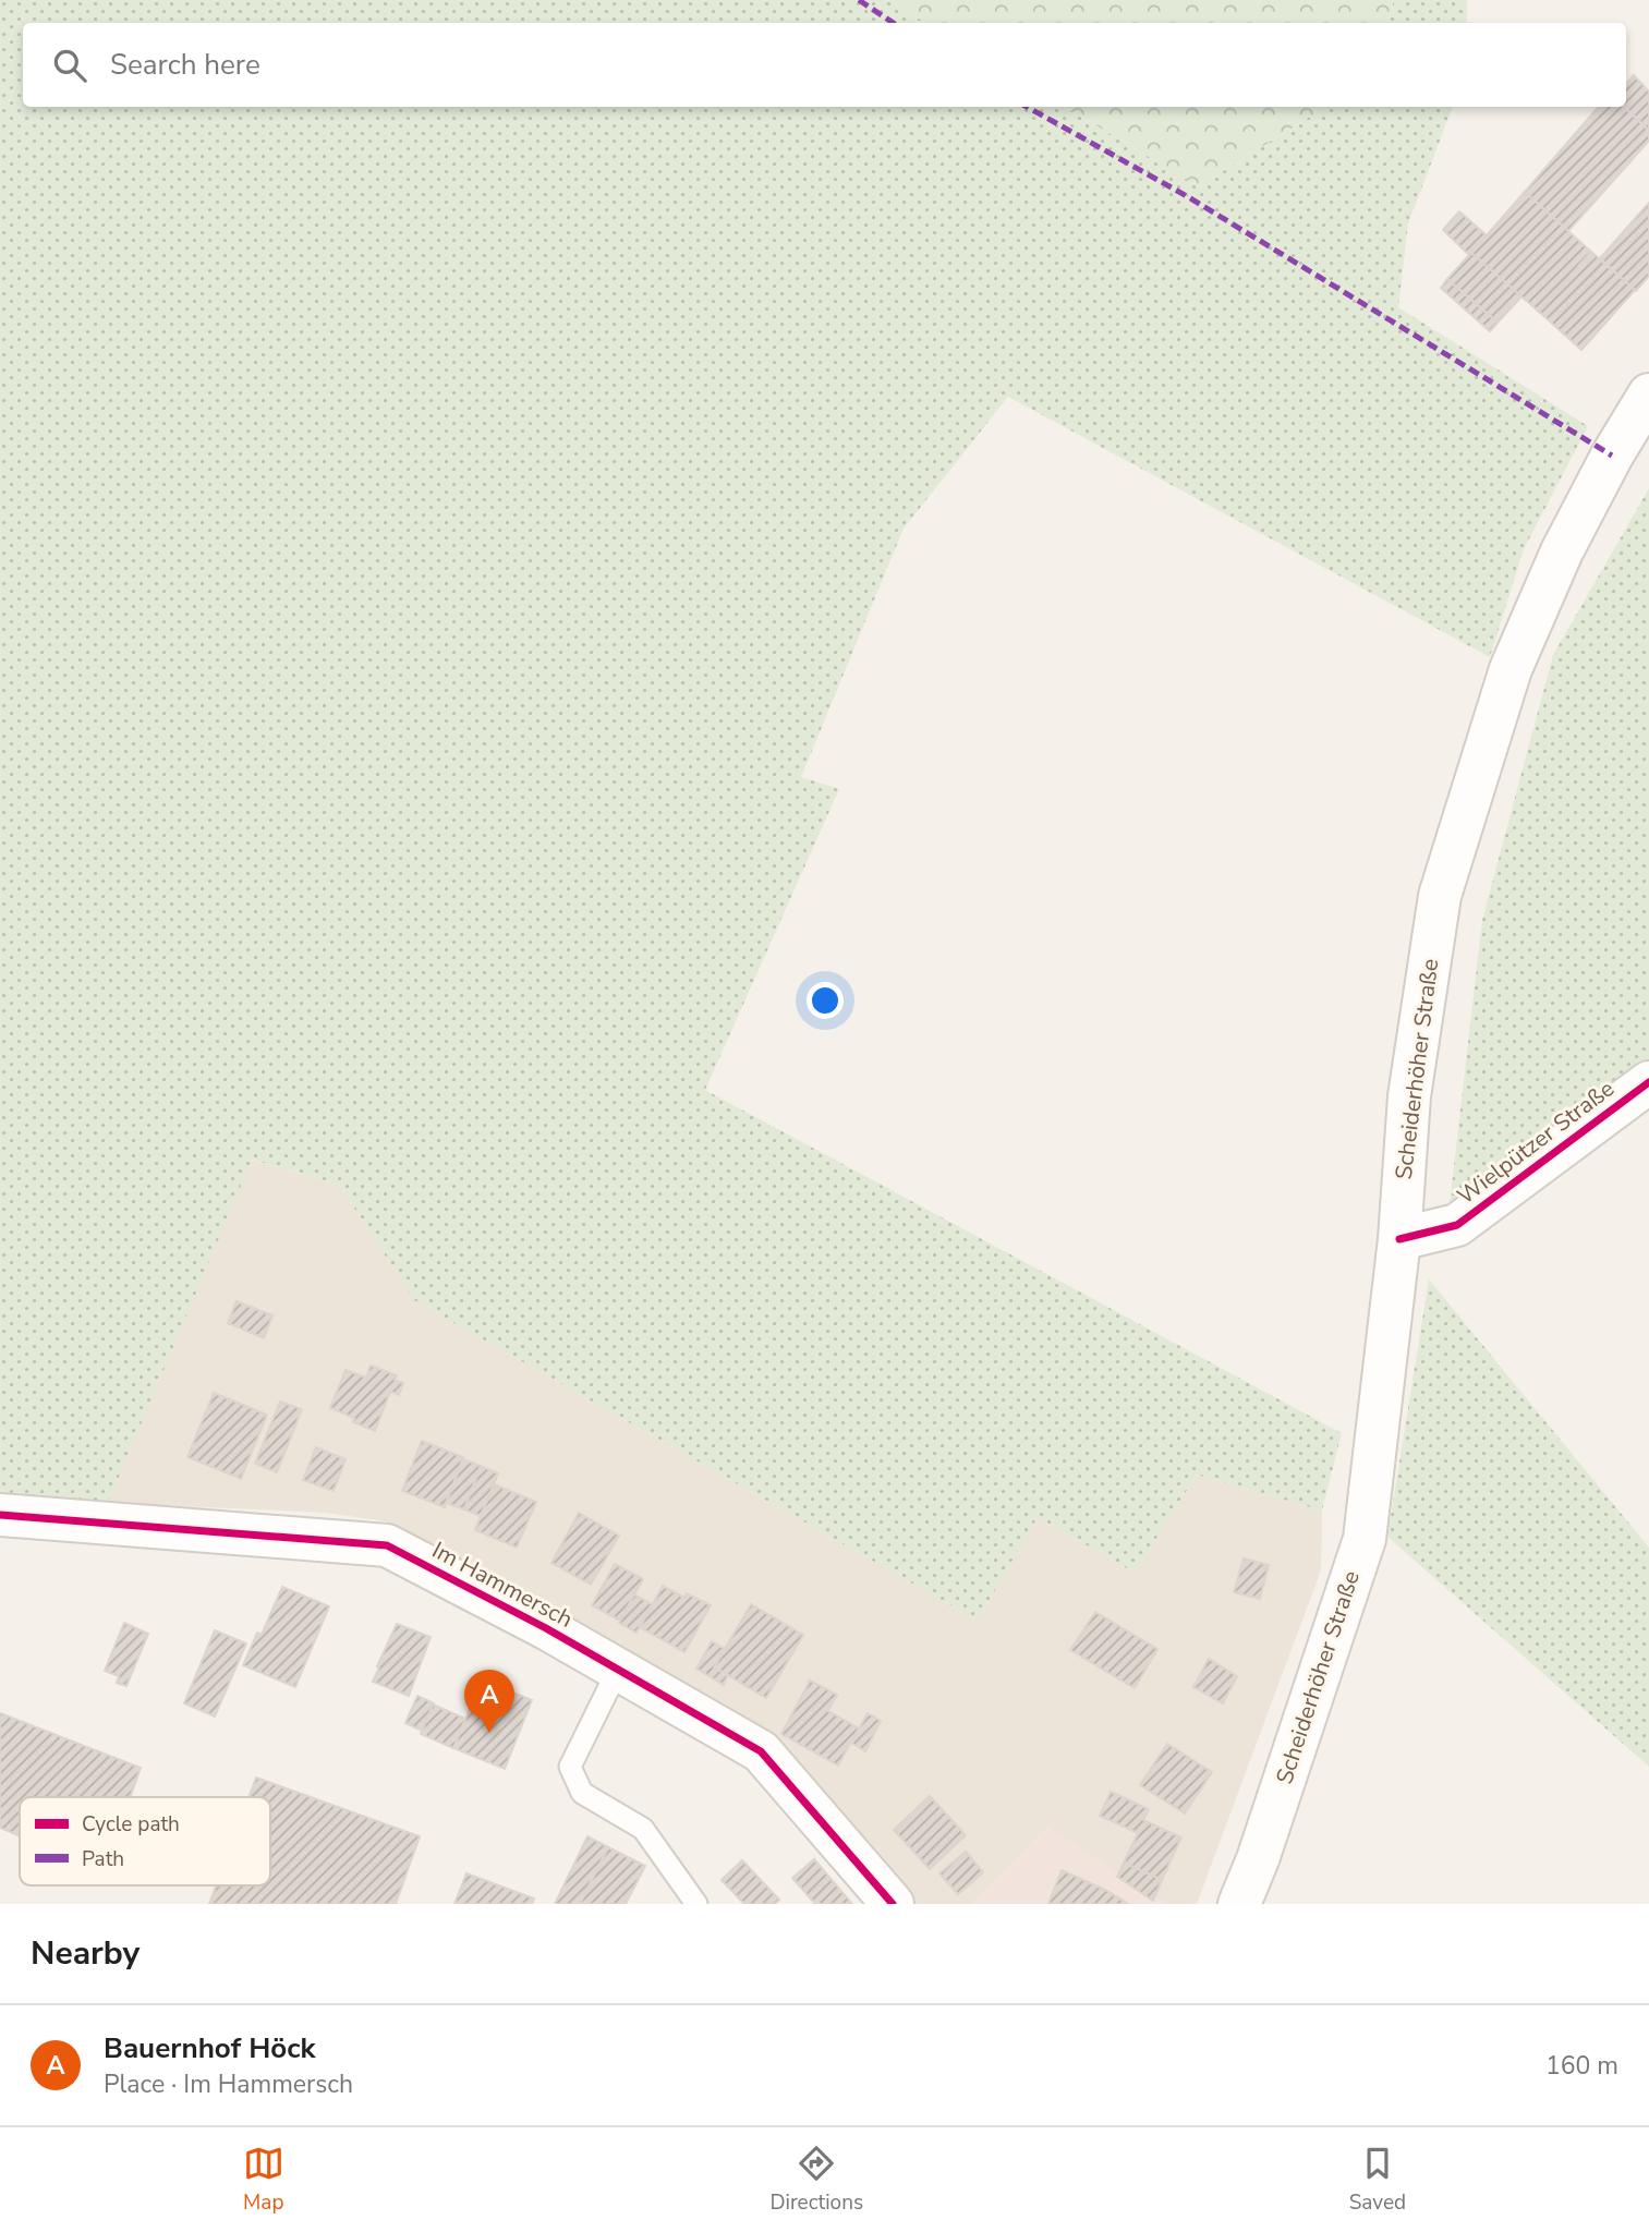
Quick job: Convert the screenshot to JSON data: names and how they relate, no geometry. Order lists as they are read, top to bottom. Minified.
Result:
{"streets":{"main road":["Scheiderhöher Straße","Wielpützer Straße","Im Hammersch"]},"crossings":[["Scheiderhöher Straße","Wielpützer Straße"]],"legend":["Cycle path","Path"],"page":{"search":"Search here","pins":"A","heading":"Nearby","list":[{"mark":"A","name":"Bauernhof Höck","note":"Place · Im Hammersch","value":"160 m"}],"nav":["Map","Directions","Saved"]}}
